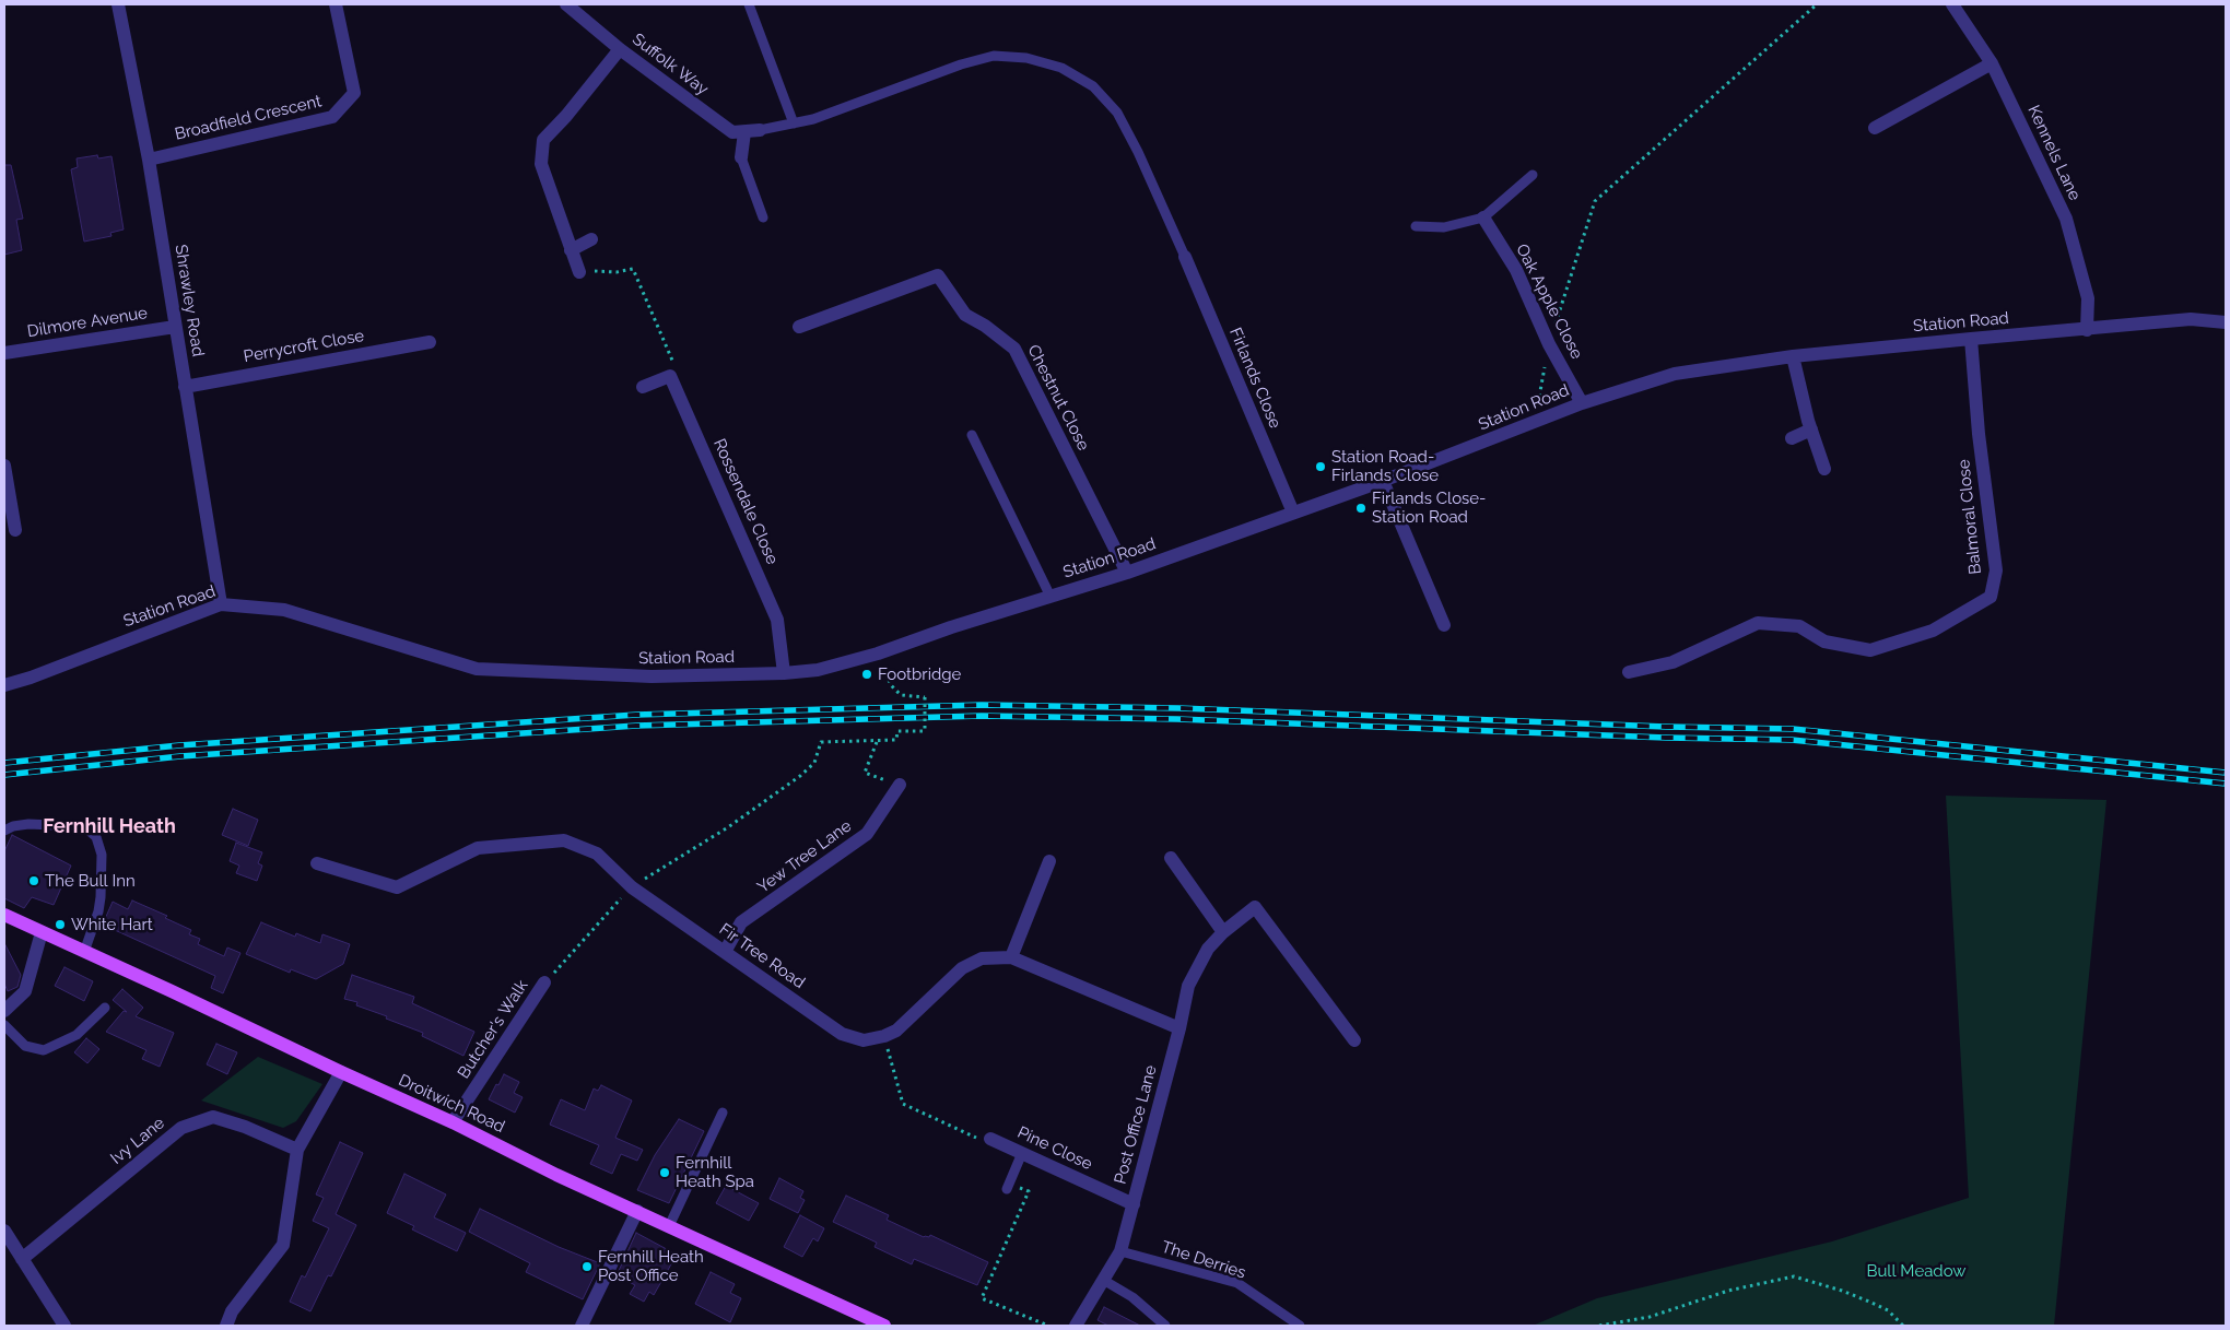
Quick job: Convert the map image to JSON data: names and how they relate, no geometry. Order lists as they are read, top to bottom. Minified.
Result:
{"streets":{"main road":["Droitwich Road"],"street":["Suffolk Way","Broadfield Crescent","Kennels Lane","Shrawley Road","Oak Apple Close","Dilmore Avenue","Station Road","Perrycroft Close","Firlands Close","Chestnut Close","Rossendale Close","Balmoral Close","Yew Tree Lane","Fir Tree Road","Butcher's Walk","Post Office Lane","Ivy Lane","Pine Close"],"lane":["The Derries"]},"crossings":[["Broadfield Crescent","Shrawley Road"],["Kennels Lane","Station Road"],["Shrawley Road","Dilmore Avenue"],["Shrawley Road","Station Road"],["Shrawley Road","Perrycroft Close"],["Oak Apple Close","Station Road"],["Station Road","Firlands Close"],["Station Road","Chestnut Close"],["Station Road","Rossendale Close"],["Station Road","Balmoral Close"],["Yew Tree Lane","Fir Tree Road"],["Fir Tree Road","Post Office Lane"],["Butcher's Walk","Droitwich Road"],["Post Office Lane","Pine Close"],["Post Office Lane","The Derries"]],"districts":["Fernhill Heath"],"parks":["Bull Meadow"],"places":["Station Road- Firlands Close","Firlands Close- Station Road","Footbridge","The Bull Inn","White Hart","Fernhill Heath Spa","Fernhill Heath Post Office"]}
